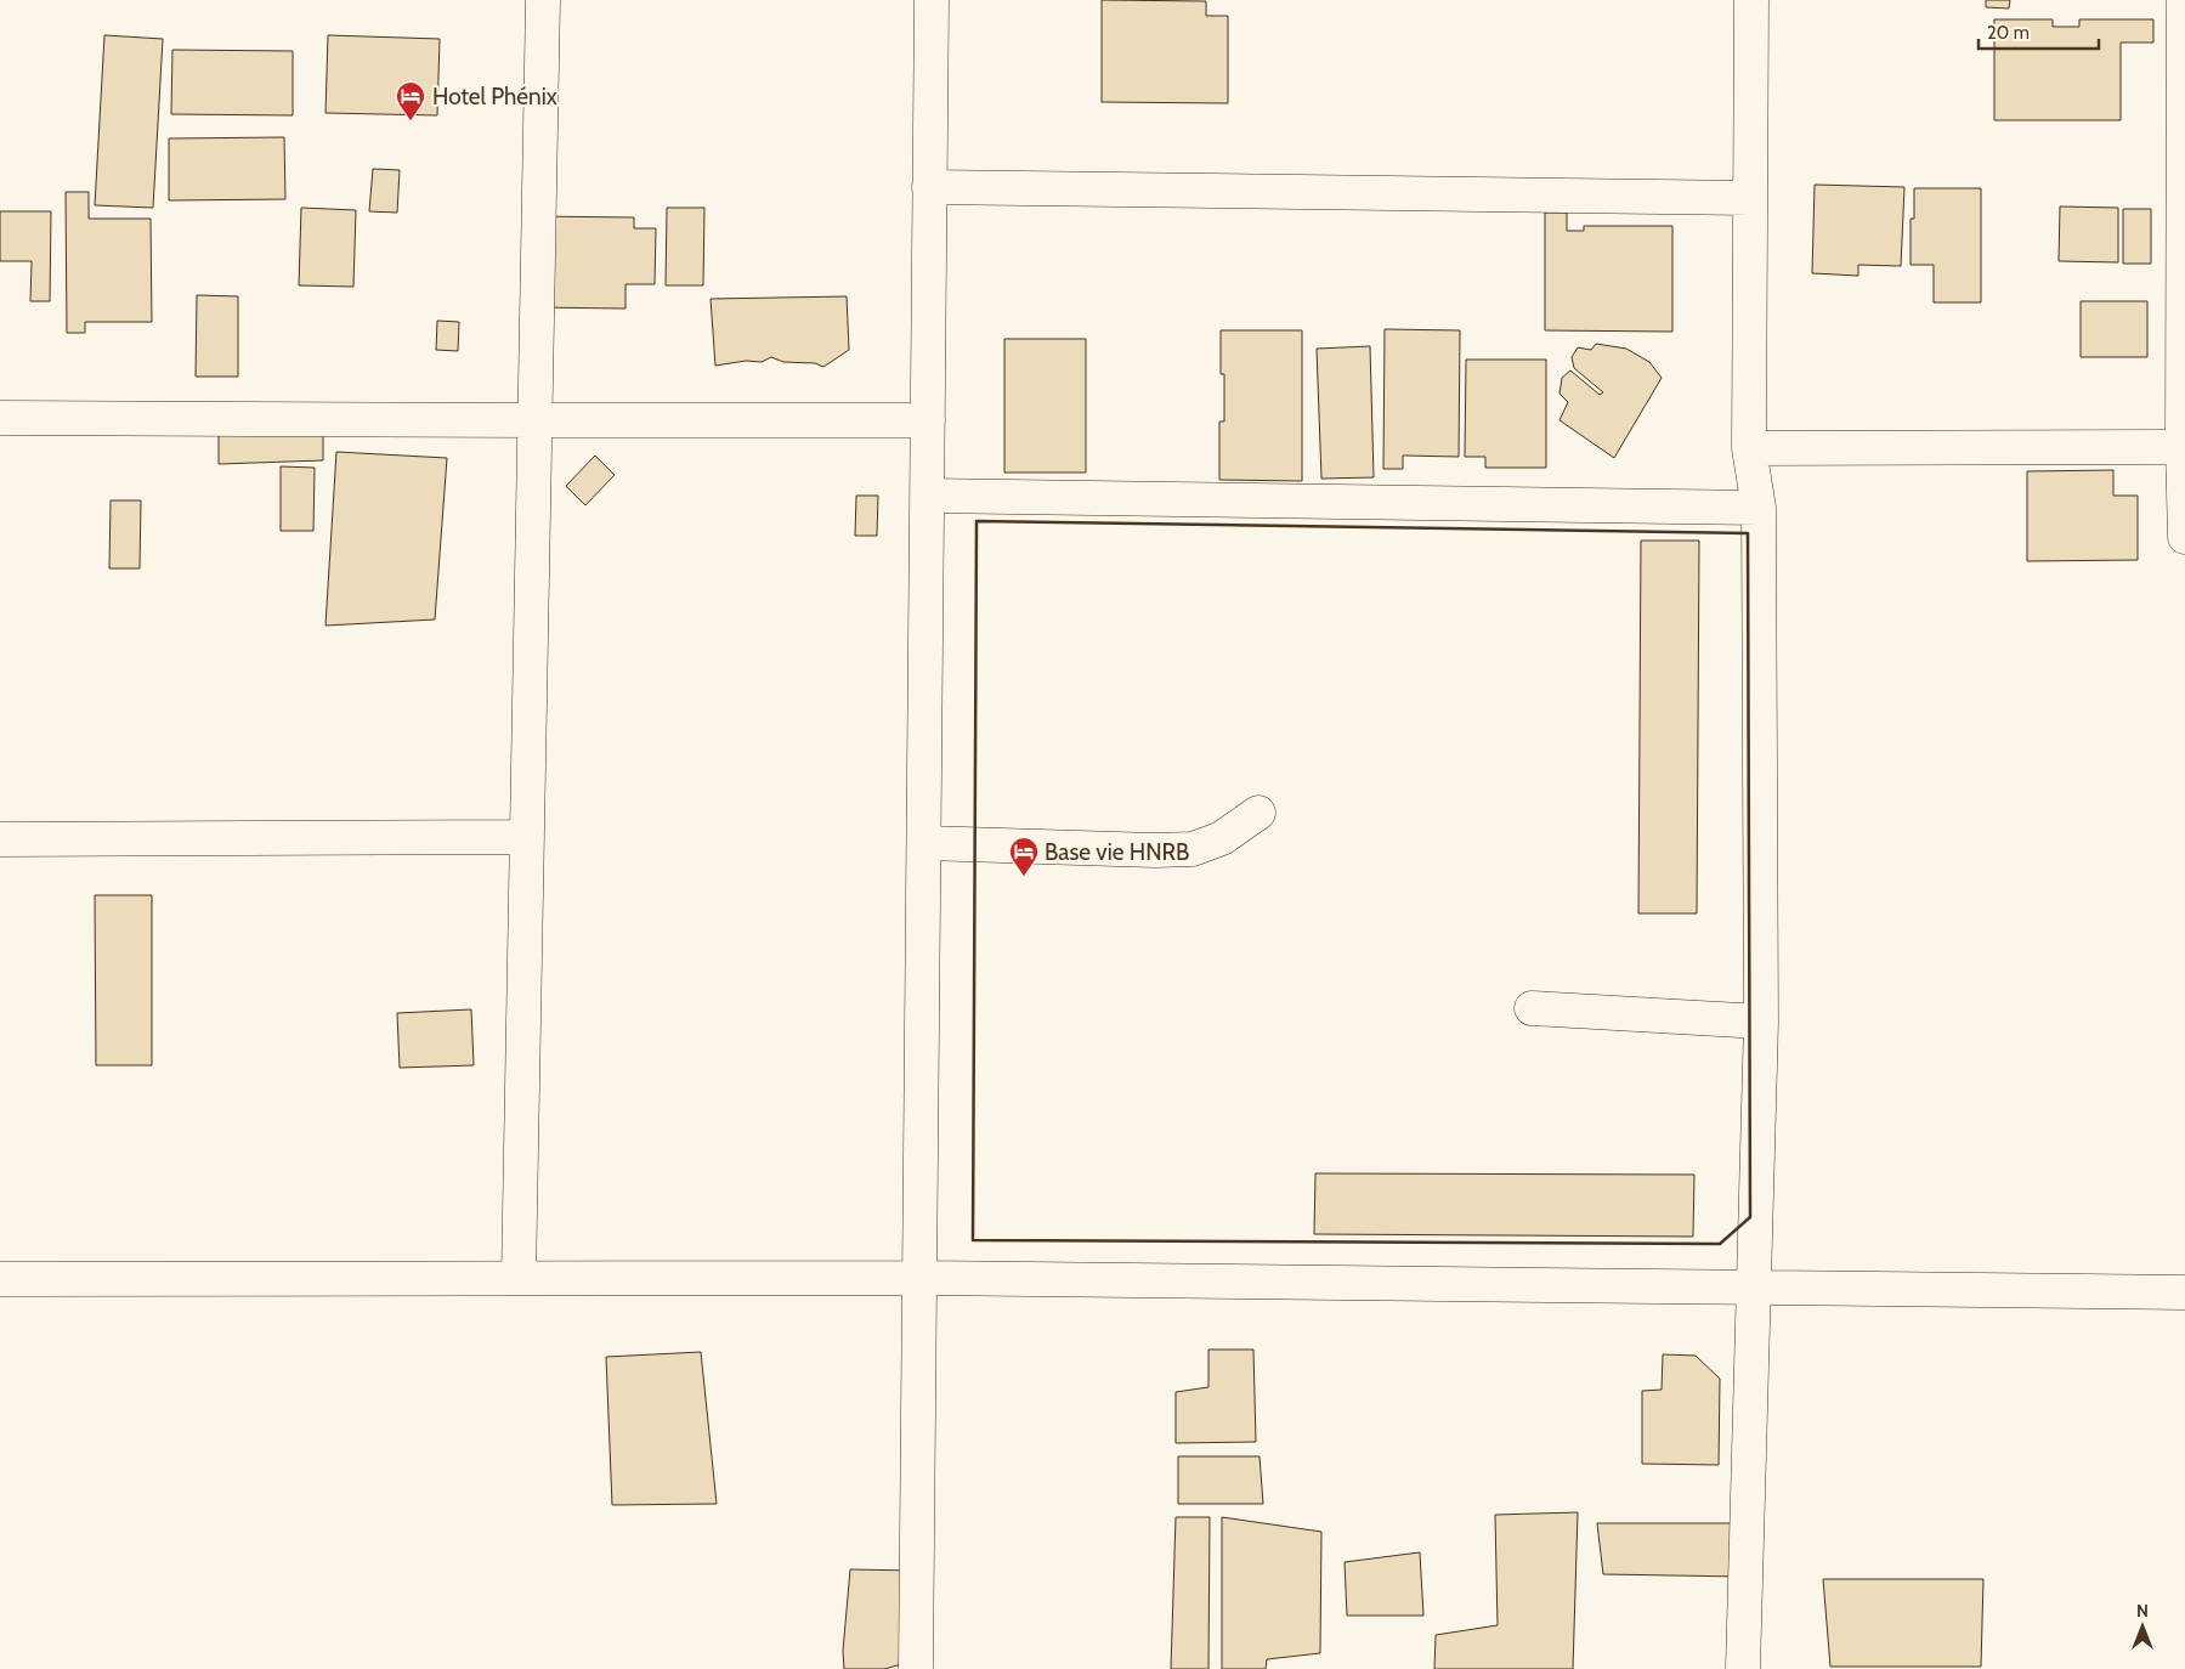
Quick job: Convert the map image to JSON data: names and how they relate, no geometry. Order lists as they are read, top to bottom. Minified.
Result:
{"places":{"hotel":["Hotel Phénix","Base vie HNRB"]},"scale_bar":"20 m","north":"top"}
